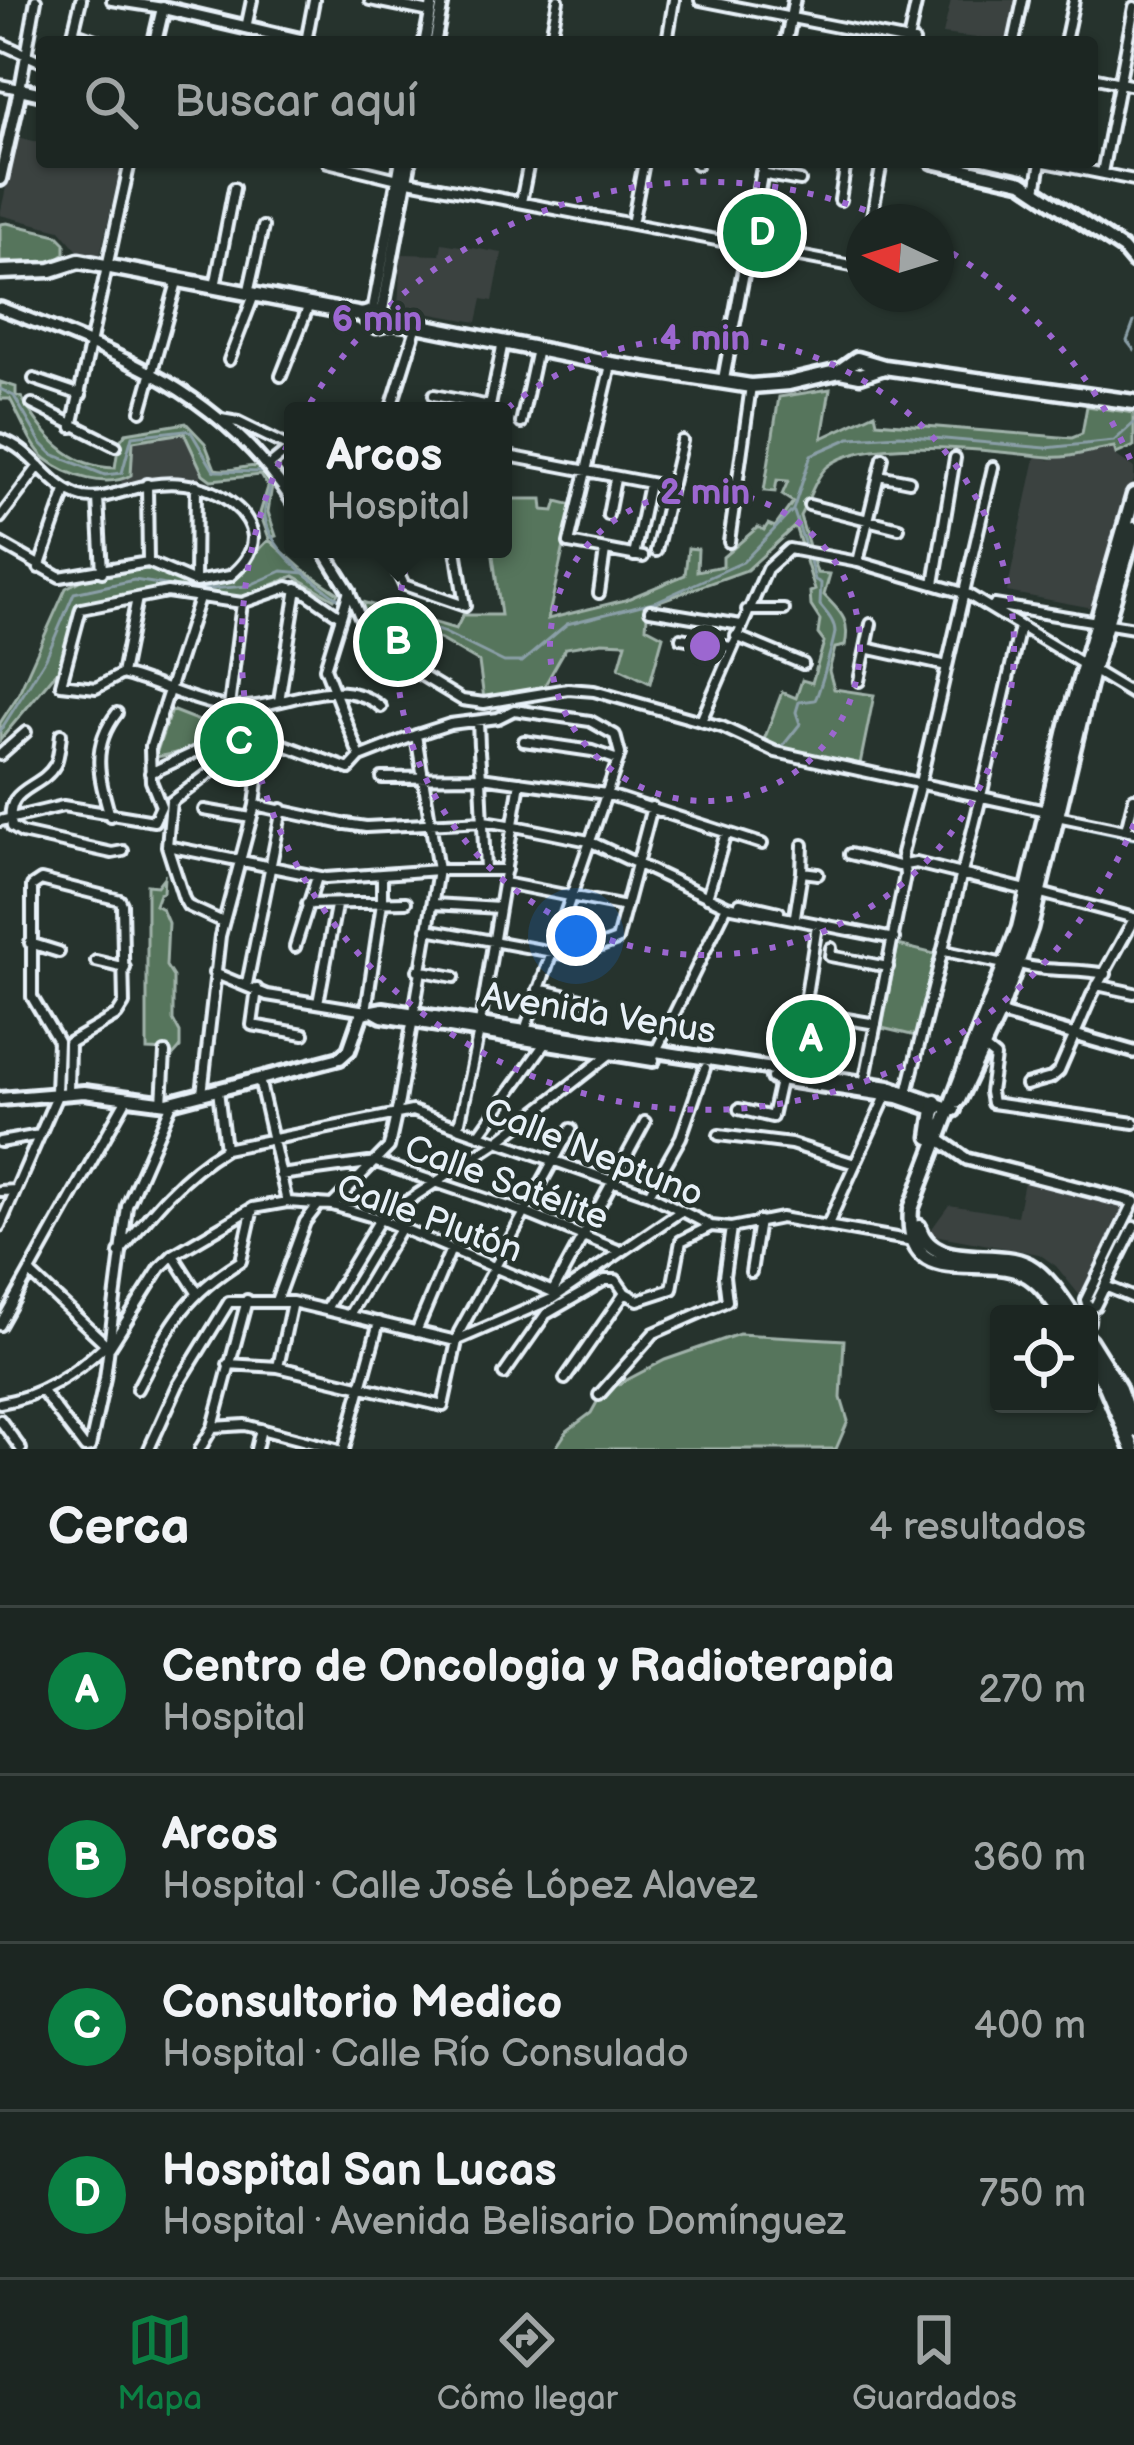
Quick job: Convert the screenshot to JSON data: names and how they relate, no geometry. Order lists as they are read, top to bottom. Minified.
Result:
{"streets":{"main road":["Avenida Venus"],"street":["Calle Neptuno","Calle Satélite","Calle Plutón"]},"north":"left","page":{"search":"Buscar aquí","pins":["D","B","C","A"],"popup":["Arcos","Hospital"],"heading":["Cerca","4 resultados"],"list":[{"mark":"A","name":"Centro de Oncologia y Radioterapia","note":"Hospital","value":"270 m"},{"mark":"B","name":"Arcos","note":"Hospital · Calle José López Alavez","value":"360 m"},{"mark":"C","name":"Consultorio Medico","note":"Hospital · Calle Río Consulado","value":"400 m"},{"mark":"D","name":"Hospital San Lucas","note":"Hospital · Avenida Belisario Domínguez","value":"750 m"}],"nav":["Mapa","Cómo llegar","Guardados"]},"rings":["6 min","4 min","2 min"]}
